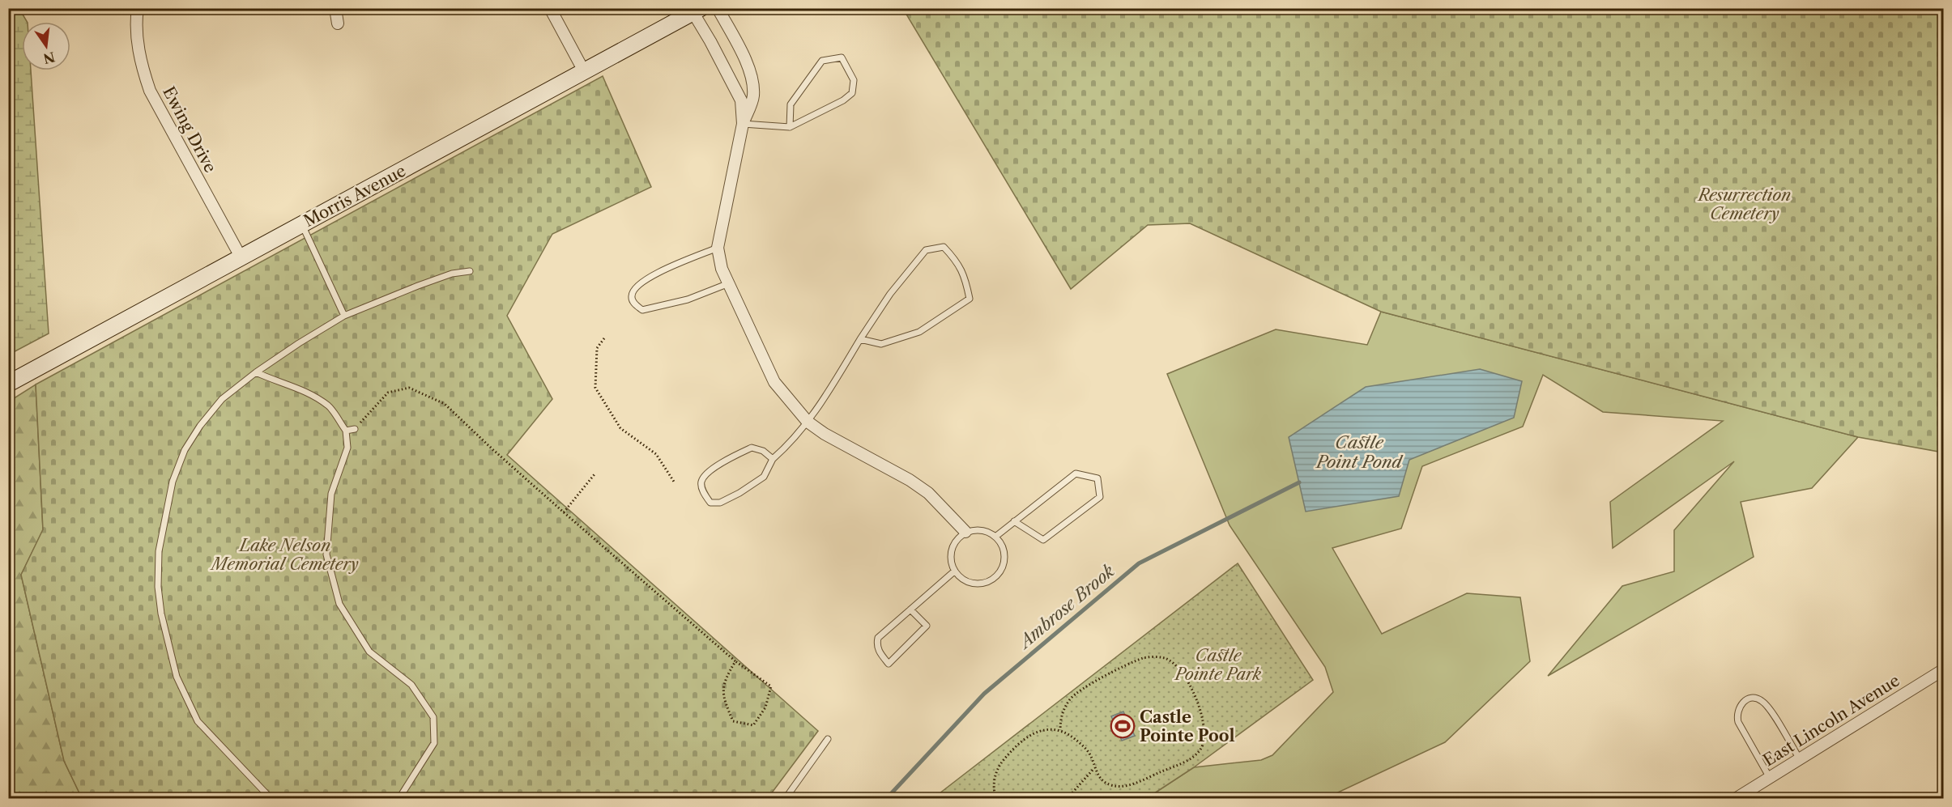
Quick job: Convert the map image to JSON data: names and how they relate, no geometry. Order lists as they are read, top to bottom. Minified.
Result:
{"streets":{"street":["Ewing Drive","Morris Avenue","East Lincoln Avenue"]},"crossings":[["Ewing Drive","Morris Avenue"]],"water":["Castle Point Pond","Ambrose Brook"],"parks":["Resurrection Cemetery","Lake Nelson Memorial Cemetery","Castle Pointe Park"],"places":{"sports":["Castle Pointe Pool"]},"north":"bottom"}
